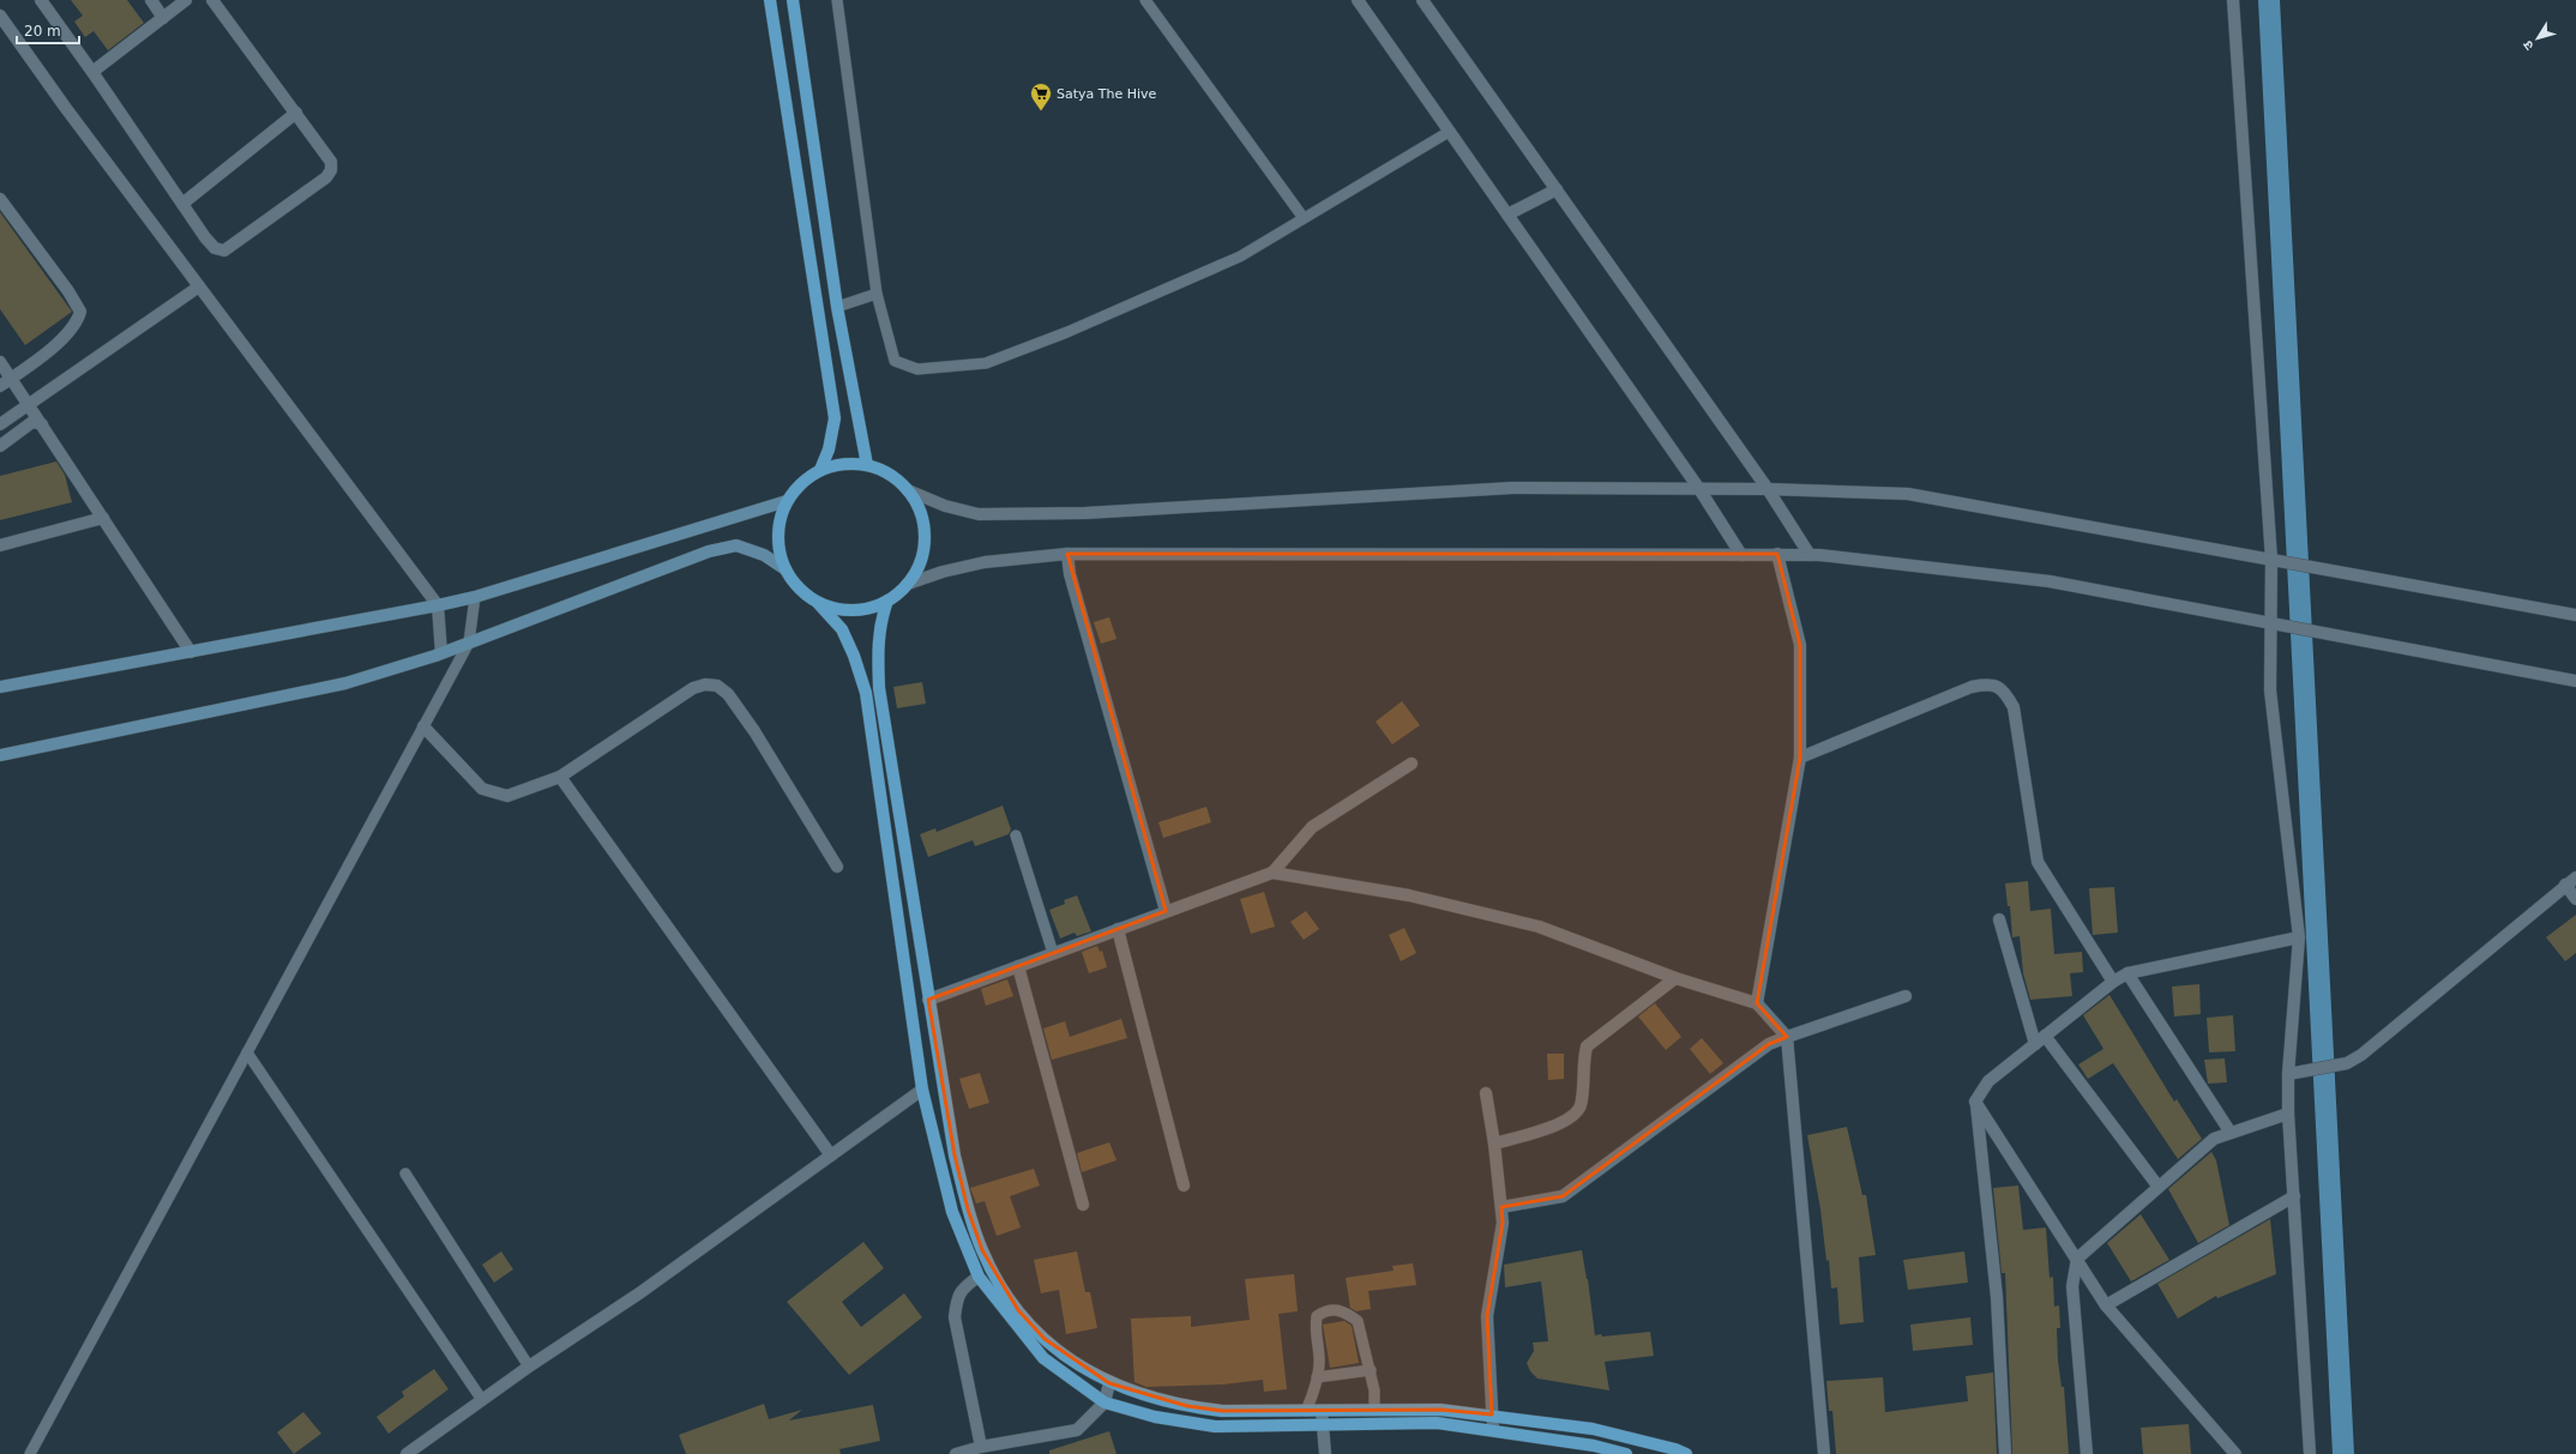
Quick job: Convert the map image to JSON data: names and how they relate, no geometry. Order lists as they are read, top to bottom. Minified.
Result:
{"places":{"supermarket":["Satya The Hive"]},"scale_bar":"20 m","north":"bottom left"}
